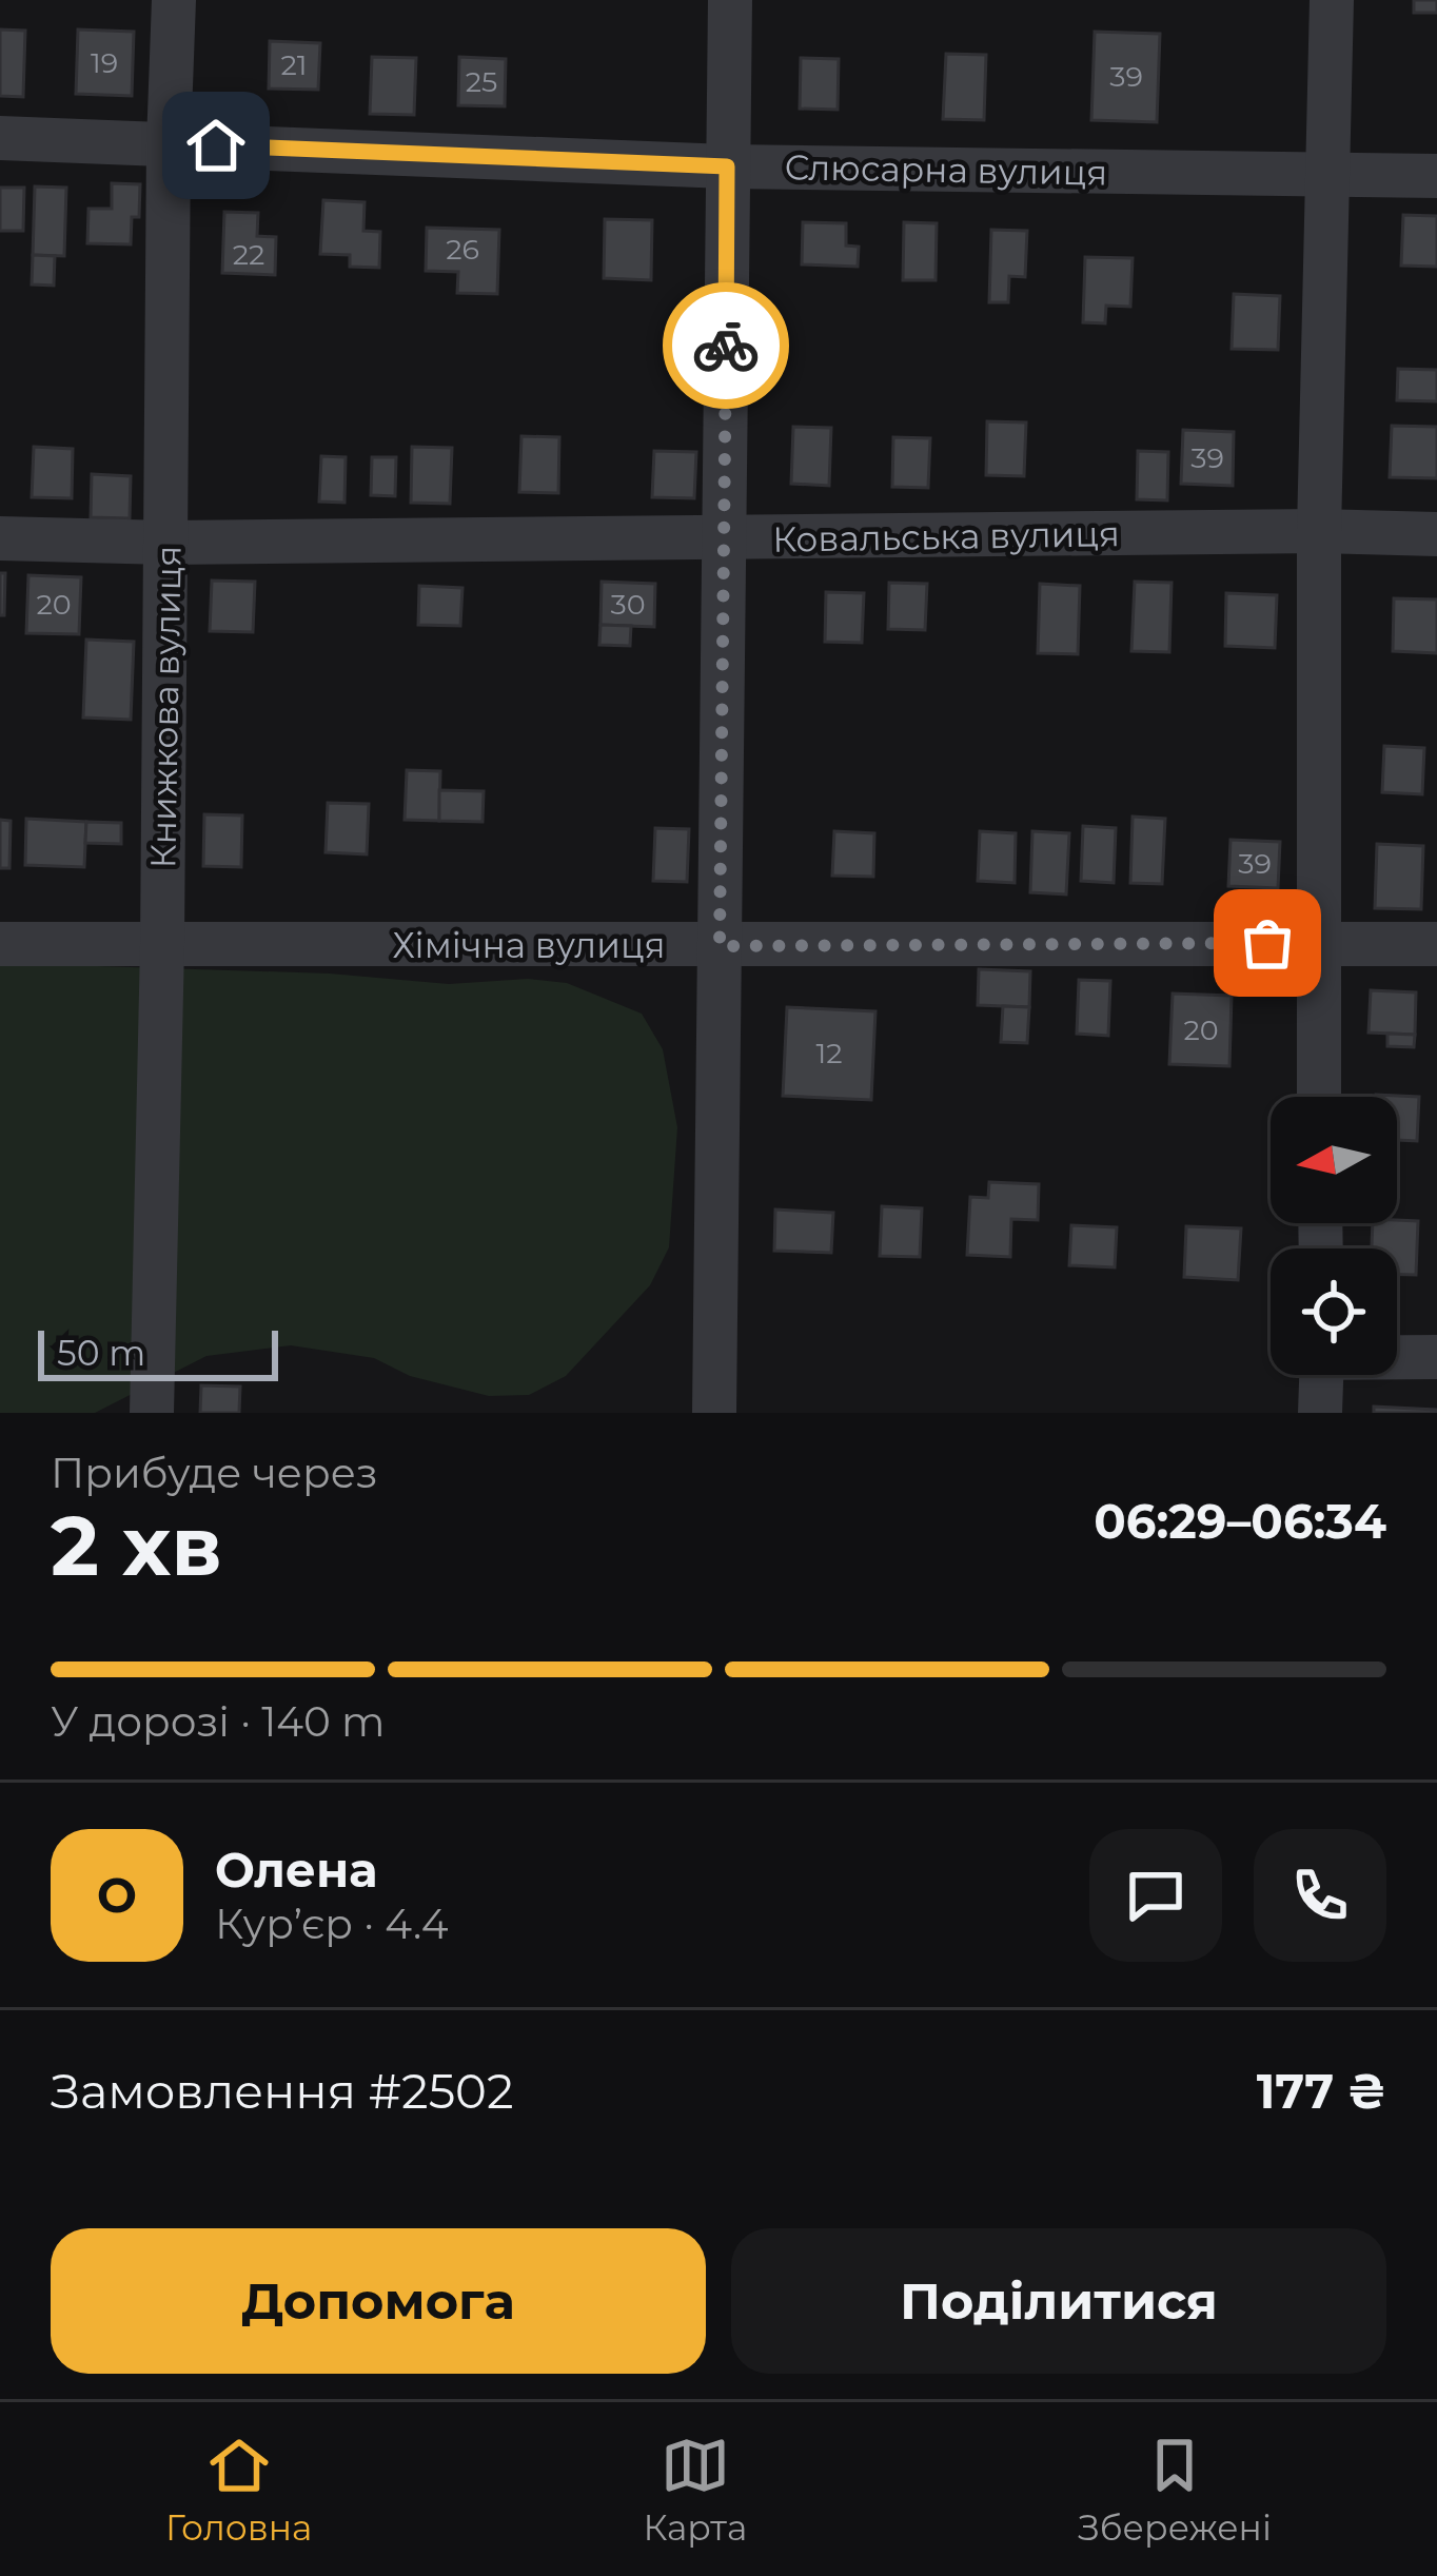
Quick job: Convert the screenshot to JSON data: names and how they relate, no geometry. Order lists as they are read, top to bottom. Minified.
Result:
{"streets":{"street":["Слюсарна вулиця","Ковальська вулиця","Книжкова вулиця","Хімічна вулиця"]},"crossings":[["Слюсарна вулиця","Книжкова вулиця"],["Ковальська вулиця","Книжкова вулиця"],["Книжкова вулиця","Хімічна вулиця"]],"house_numbers":["19","21","39","25","26","22","39","20","30","39","20","12"],"scale_bar":"50 m","north":"left","page":{"scale":"50 m","heading":["2 хв","Прибуде через","06:29–06:34"],"panel":["Олена","Кур’єр · 4.4","Замовлення #2502","177 ₴"],"bar":"У дорозі · 140 m","round":"О","buttons":["Допомога","Поділитися"],"tabs":["Головна","Карта","Збережені"]}}
